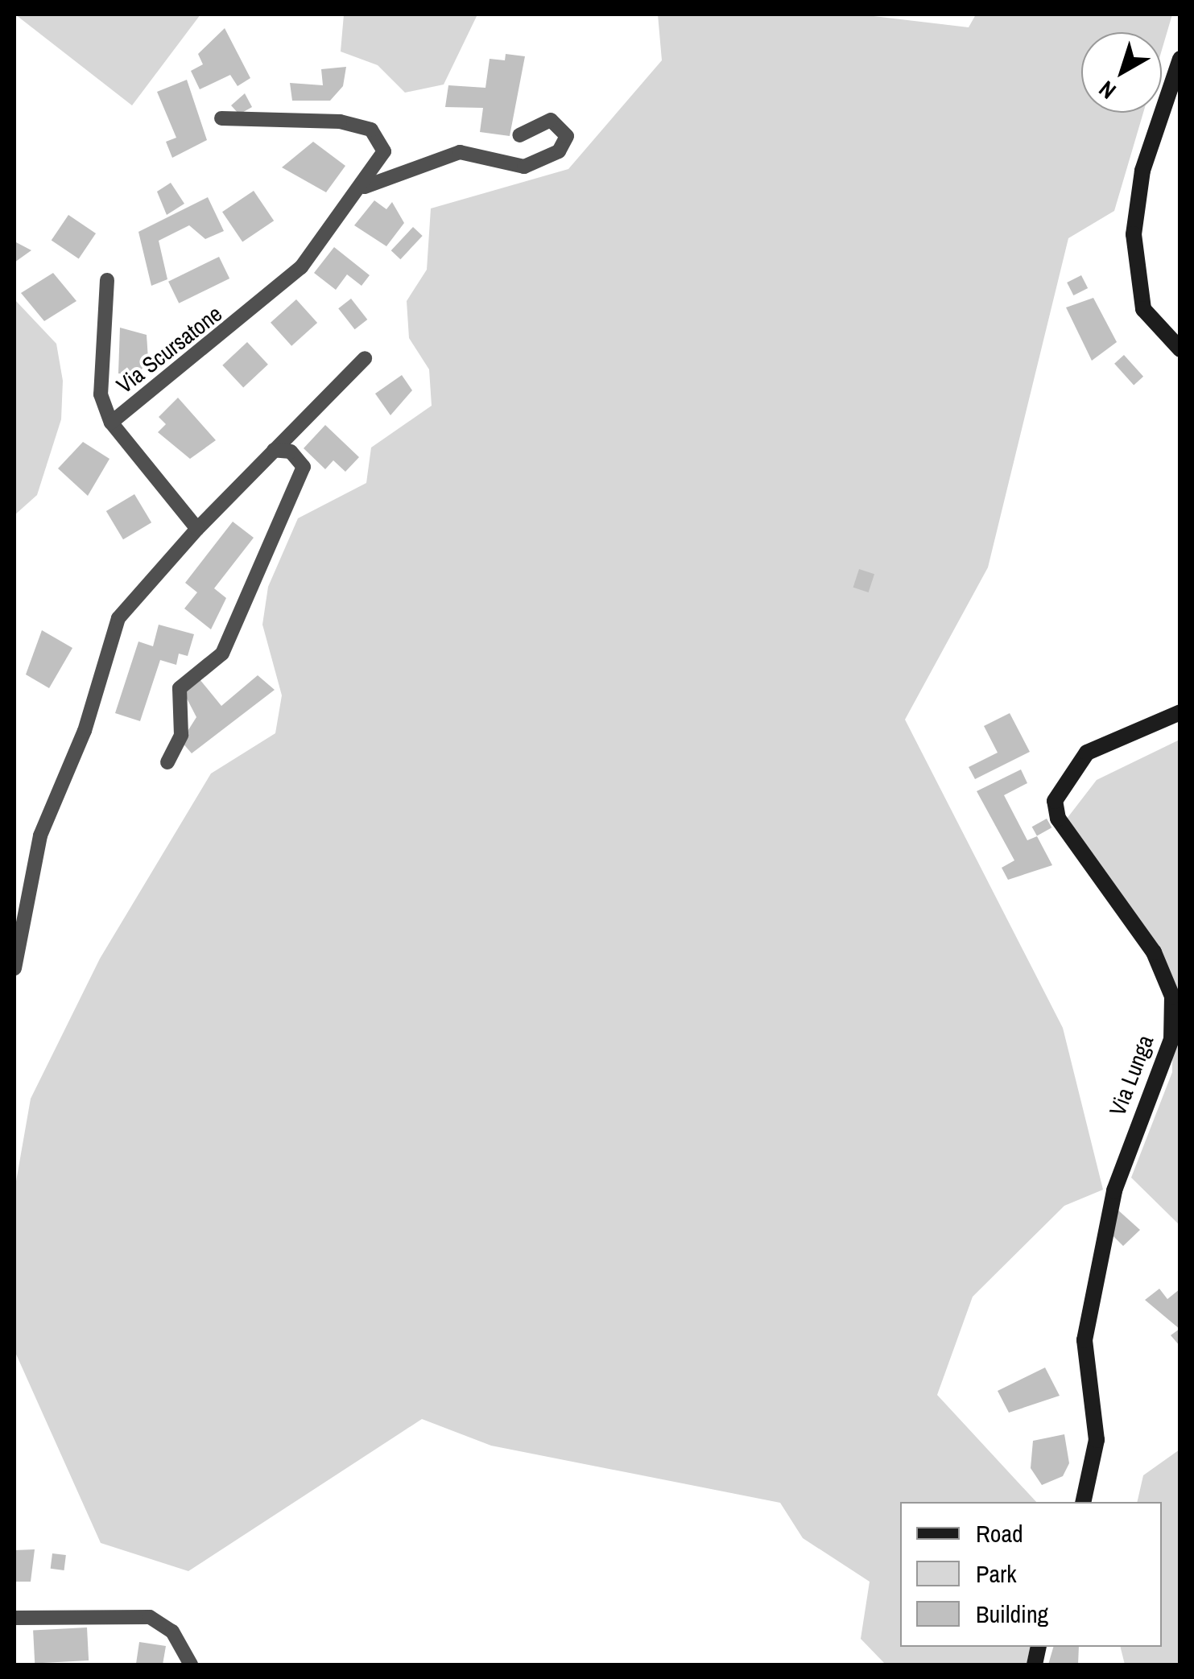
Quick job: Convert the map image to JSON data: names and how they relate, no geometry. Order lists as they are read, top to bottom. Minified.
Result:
{"streets":{"street":["Via Scursatone","Via Lunga"]},"legend":["Road","Park","Building"],"north":"bottom left"}
